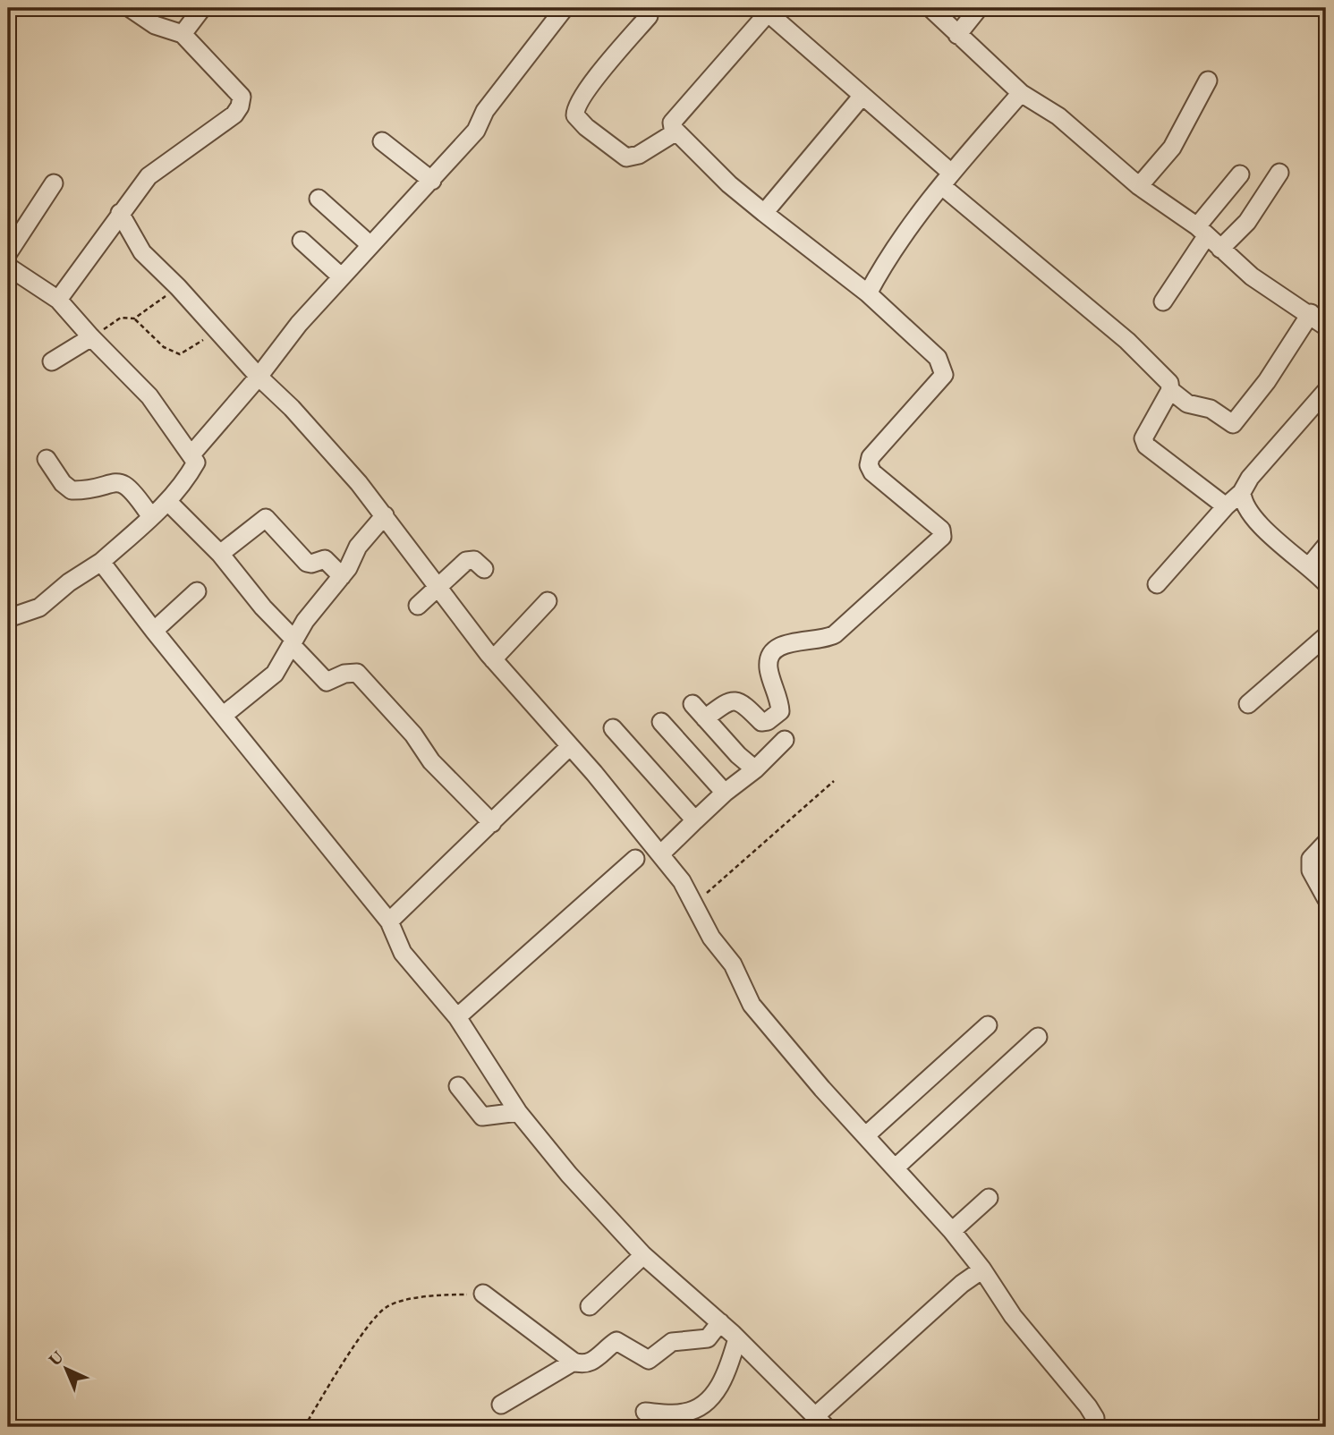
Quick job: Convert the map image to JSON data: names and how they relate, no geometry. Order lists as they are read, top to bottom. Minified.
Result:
{"north":"top left"}
